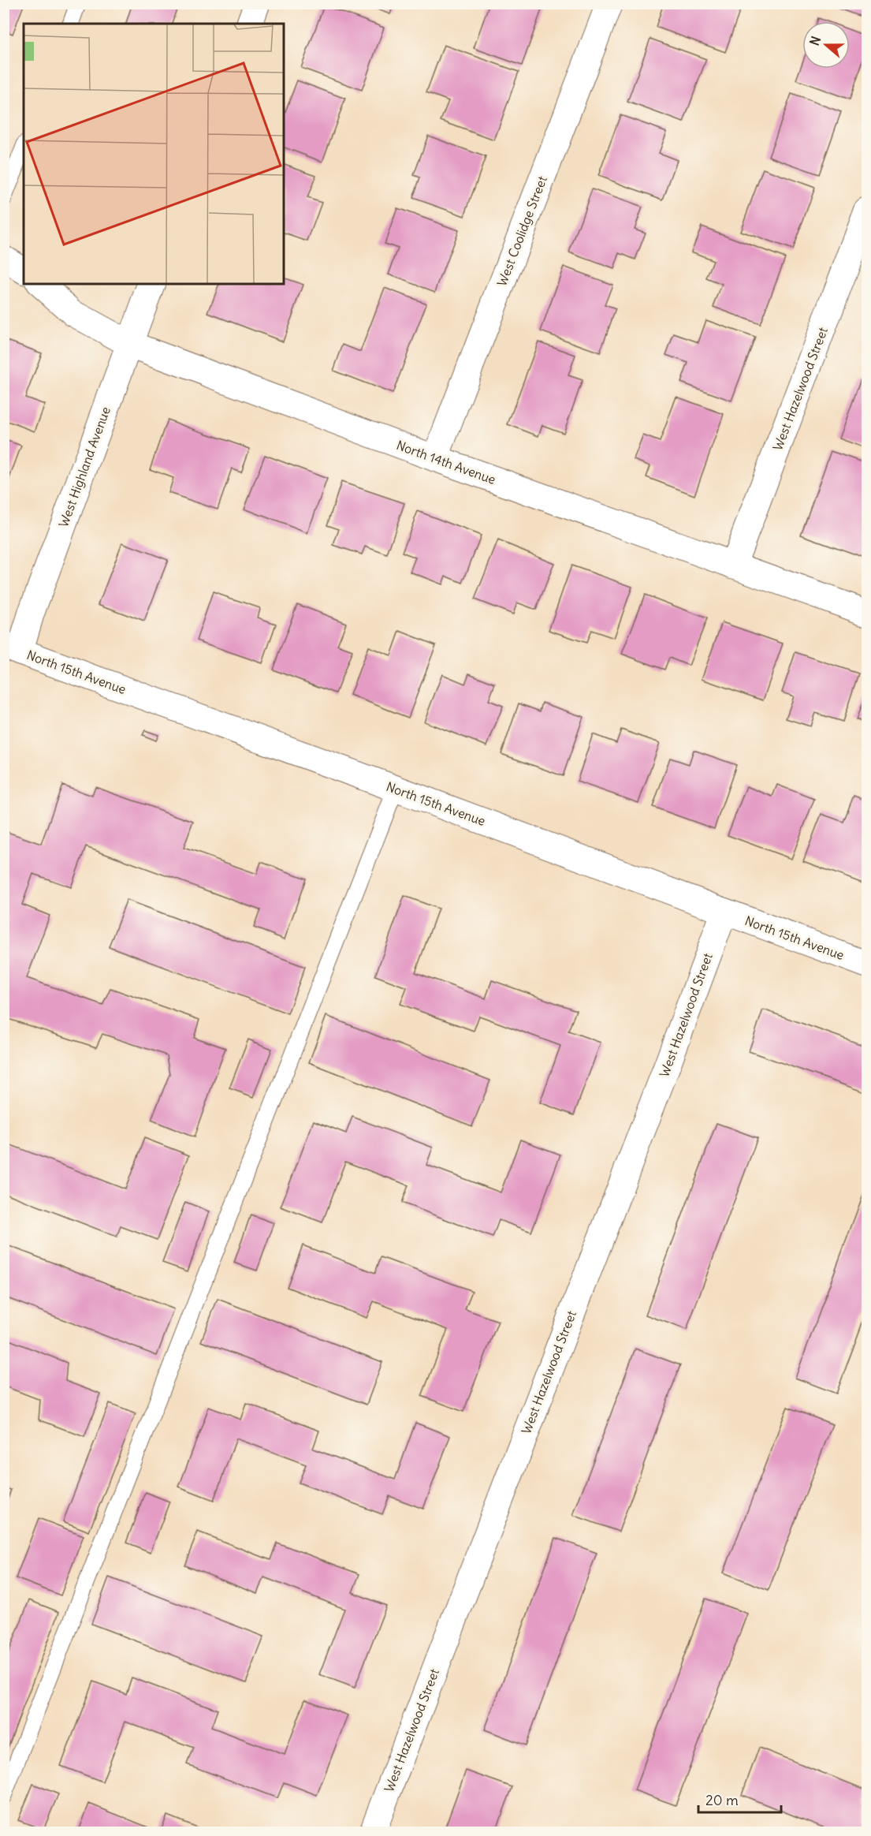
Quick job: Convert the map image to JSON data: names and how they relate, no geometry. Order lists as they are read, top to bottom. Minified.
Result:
{"streets":{"street":["West Coolidge Street","West Hazelwood Street","North 14th Avenue","West Highland Avenue","North 15th Avenue"]},"crossings":[["West Coolidge Street","North 14th Avenue"],["West Hazelwood Street","North 14th Avenue"],["West Hazelwood Street","North 15th Avenue"],["North 14th Avenue","West Highland Avenue"],["West Highland Avenue","North 15th Avenue"]],"scale_bar":"20 m","north":"left"}
